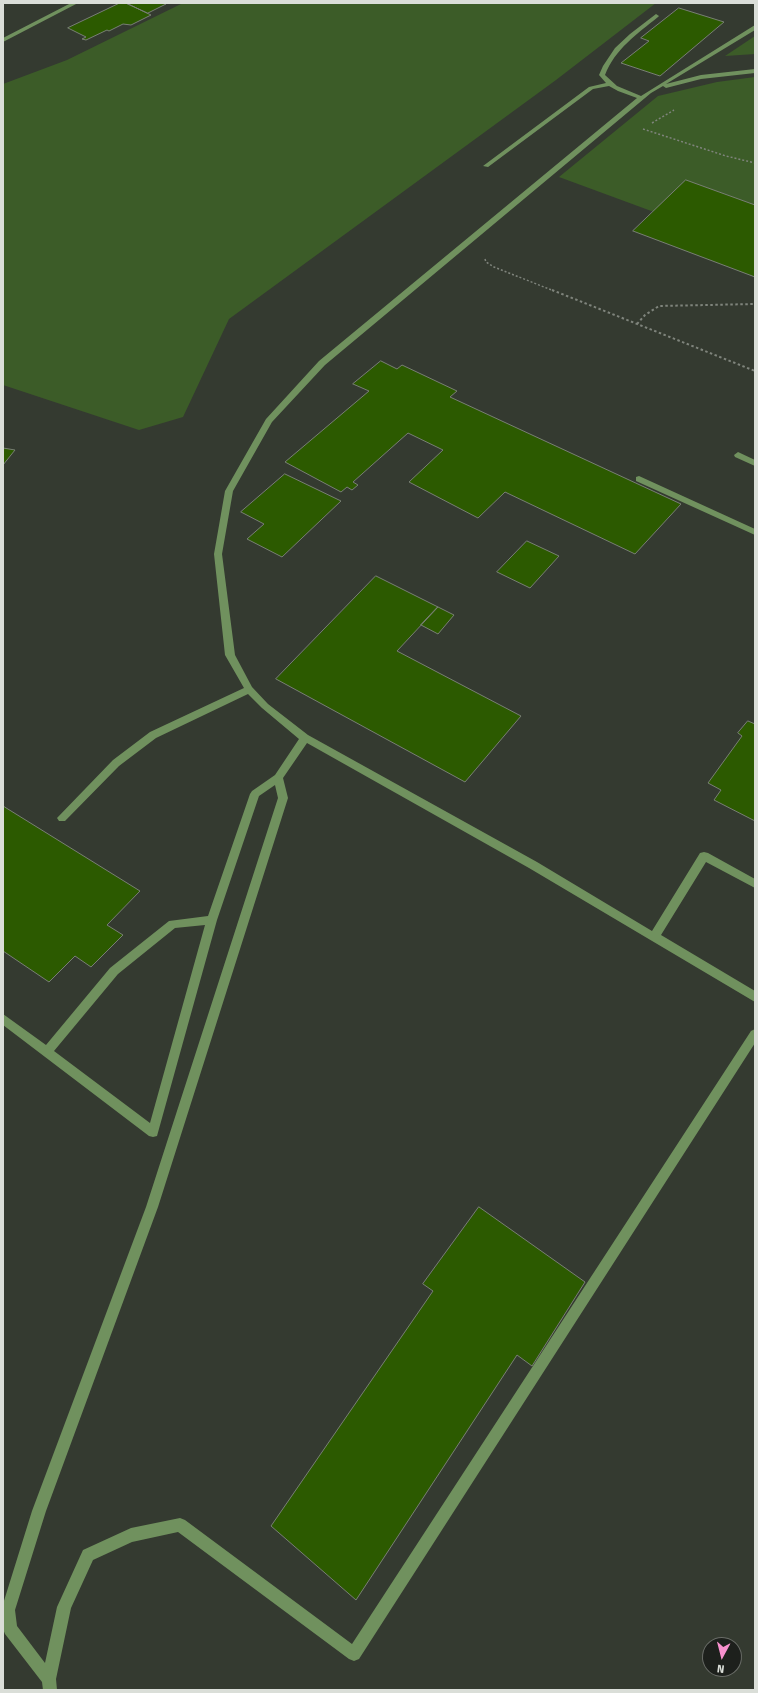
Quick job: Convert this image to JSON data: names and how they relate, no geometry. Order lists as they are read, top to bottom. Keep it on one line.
{"north":"bottom"}
